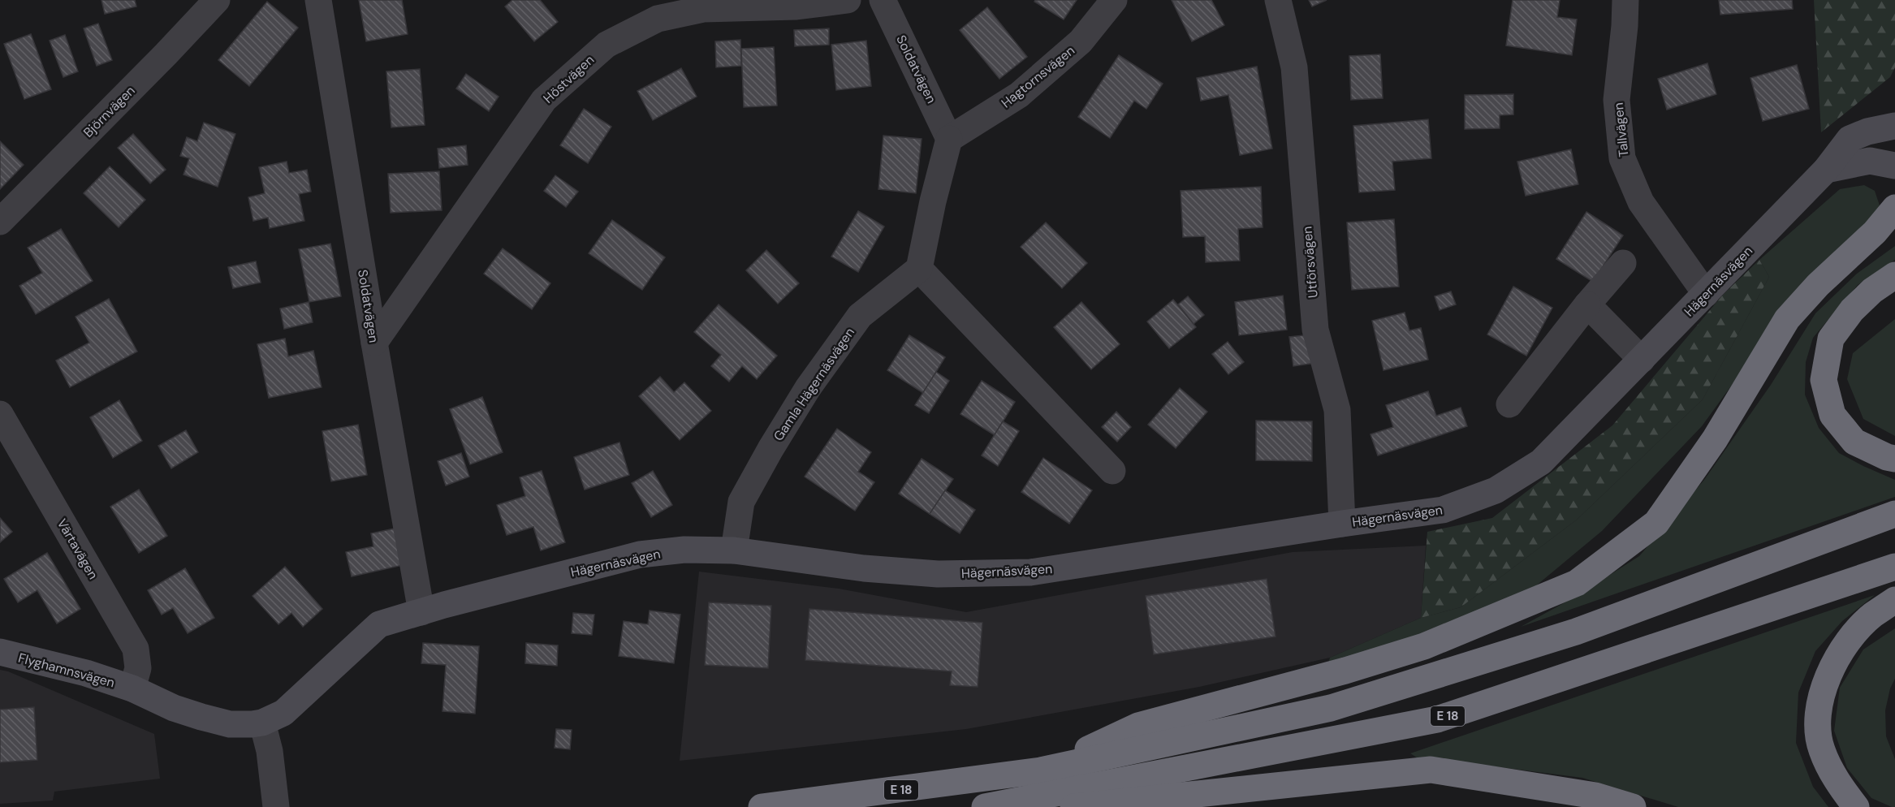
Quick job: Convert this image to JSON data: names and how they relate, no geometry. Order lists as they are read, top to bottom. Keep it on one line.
{"streets":{"highway":["E 18"],"street":["Soldatvägen","Hagtornsvägen","Höstvägen","Björnvägen","Tallvägen","Utförsvägen","Hägernäsvägen","Gamla Hägernäsvägen","Värtavägen","Flyghamnsvägen"]},"crossings":[["Soldatvägen","Hagtornsvägen"],["Soldatvägen","Höstvägen"],["Soldatvägen","Hägernäsvägen"],["Tallvägen","Hägernäsvägen"],["Utförsvägen","Hägernäsvägen"],["Hägernäsvägen","Gamla Hägernäsvägen"],["Hägernäsvägen","Värtavägen"],["Hägernäsvägen","Flyghamnsvägen"],["Värtavägen","Flyghamnsvägen"]]}
